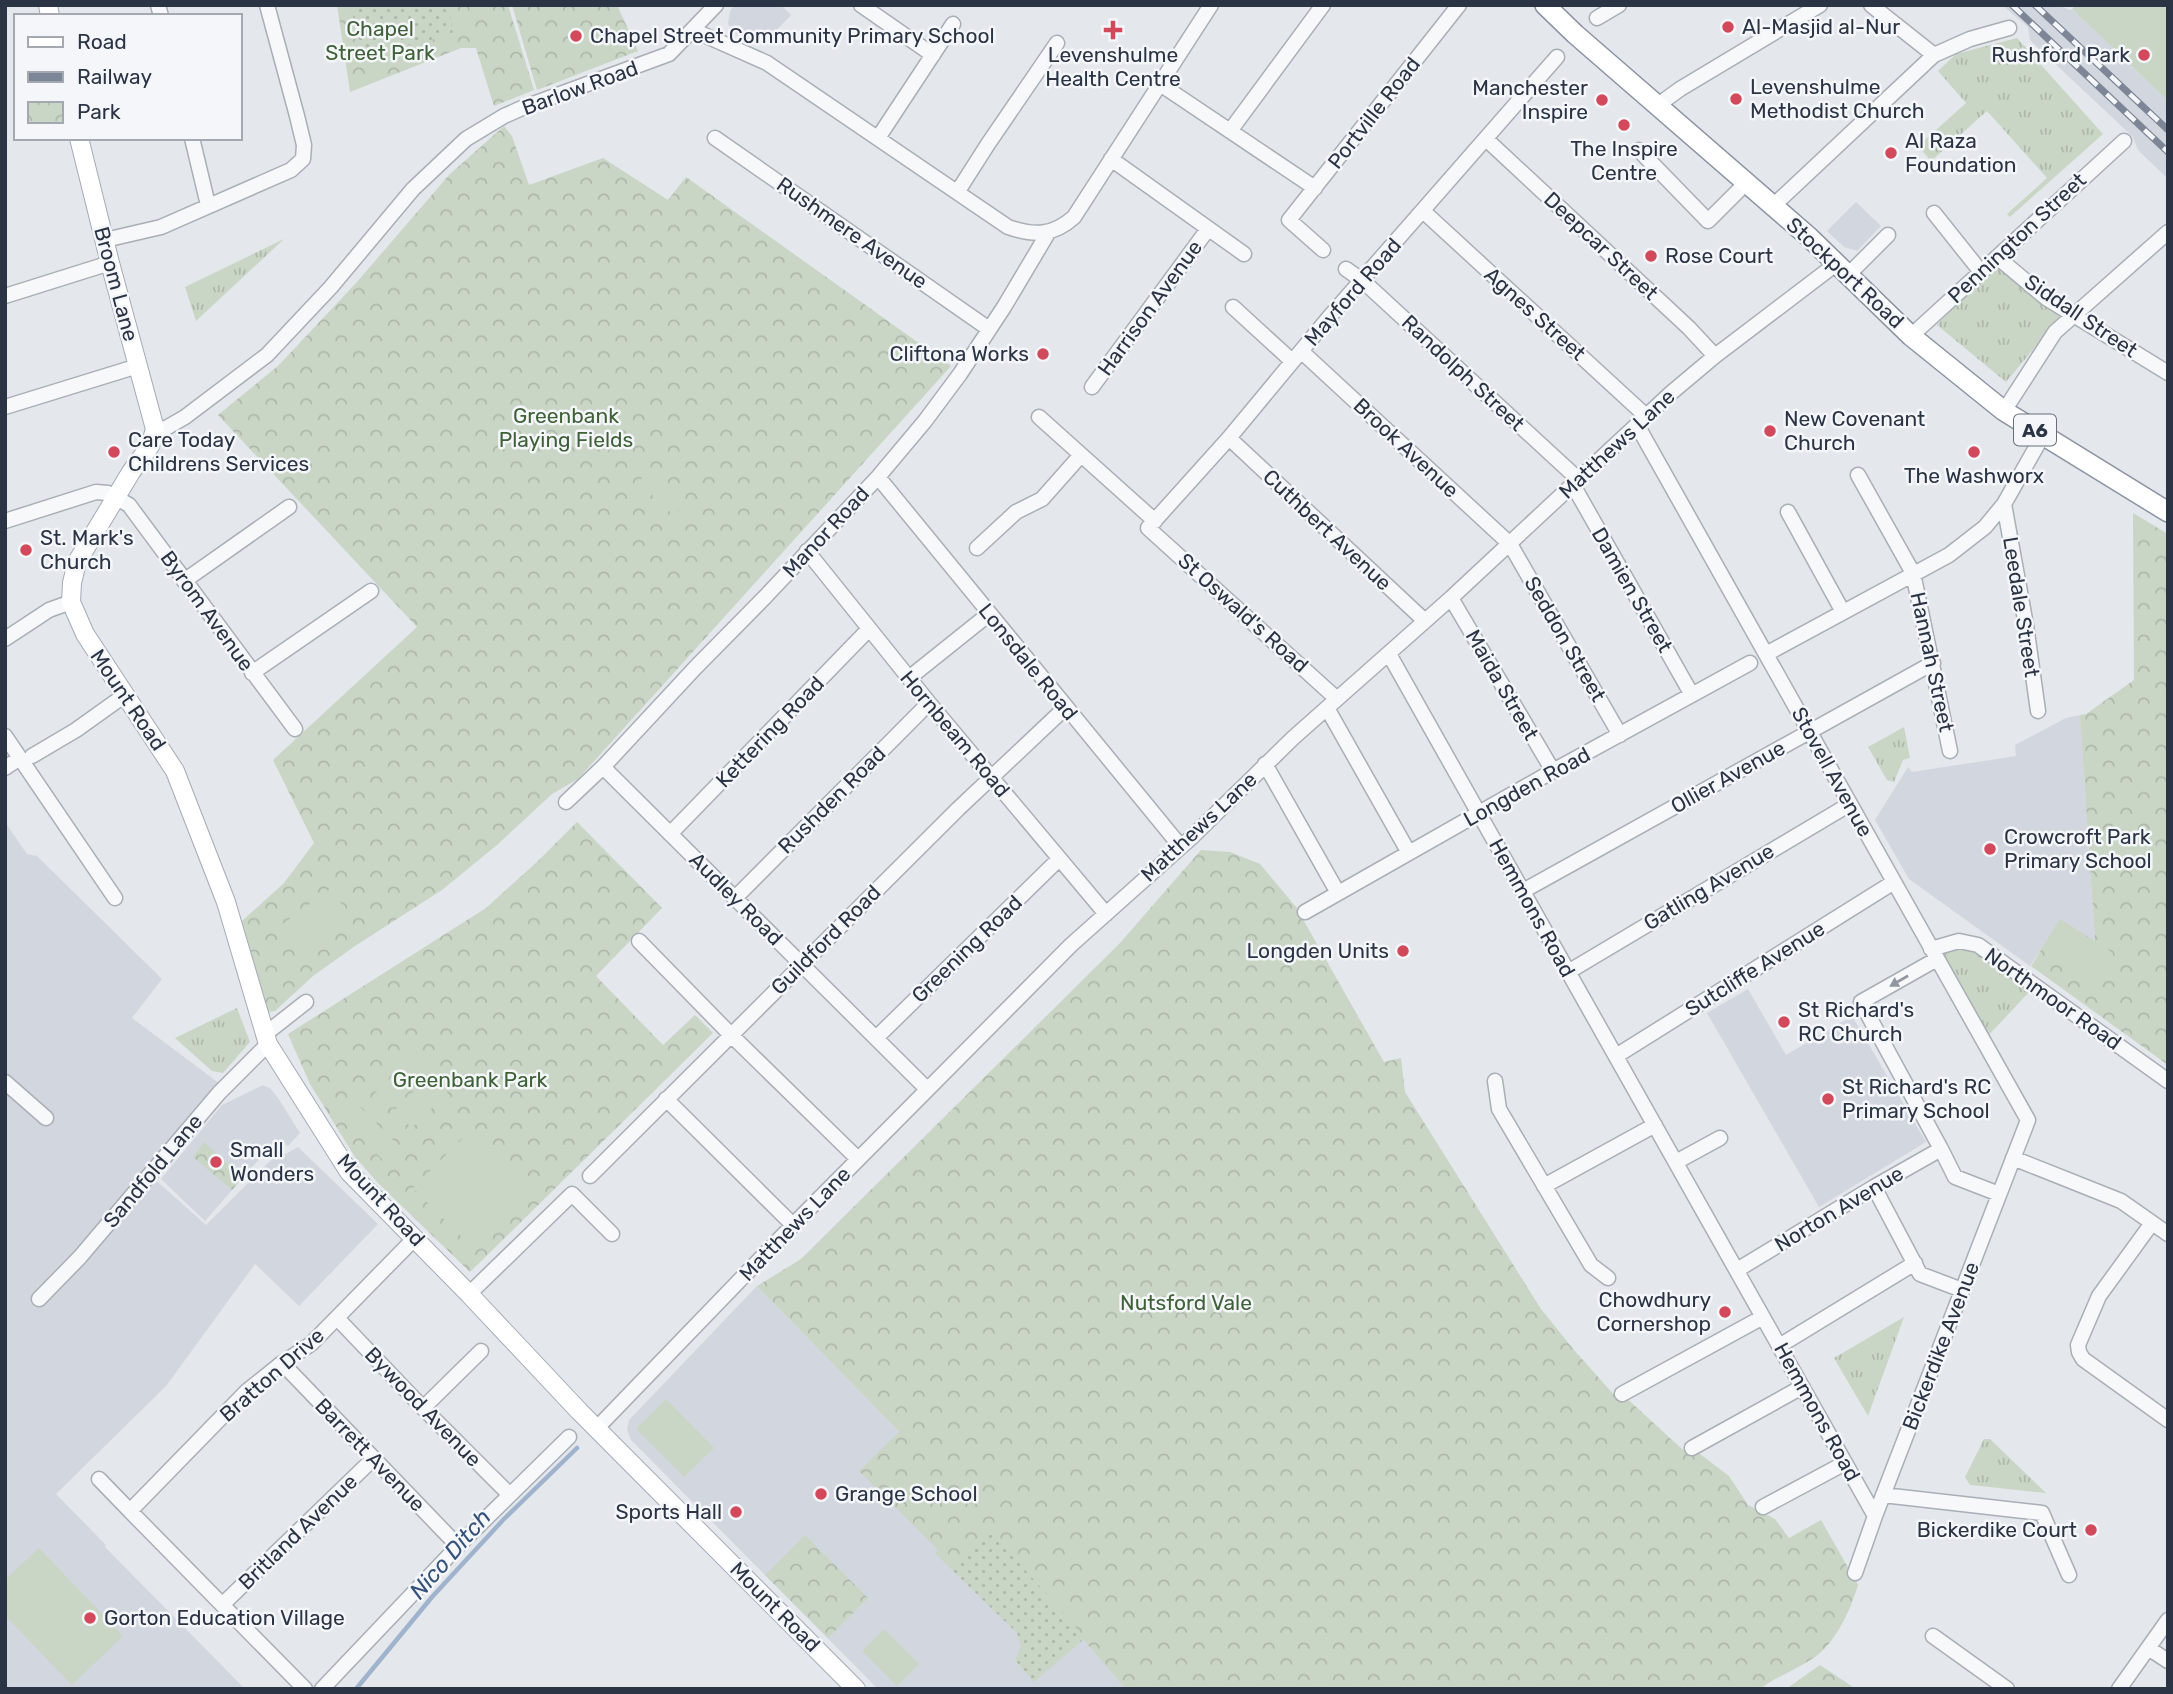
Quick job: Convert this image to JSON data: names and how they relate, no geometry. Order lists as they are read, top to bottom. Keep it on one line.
{"streets":{"highway":["Stockport Road","A6"],"main road":["Broom Lane","Mount Road"],"street":["Barlow Road","Portville Road","Rushmere Avenue","Pennington Street","Deepcar Street","Mayford Road","Harrison Avenue","Agnes Street","Siddall Street","Randolph Street","Matthews Lane","Brook Avenue","Cuthbert Avenue","Manor Road","Damien Street","Leedale Street","Byrom Avenue","St Oswald's Road","Seddon Street","Lonsdale Road","Hannah Street","Maida Street","Kettering Road","Hornbeam Road","Stovell Avenue","Ollier Avenue","Longden Road","Rushden Road","Gatling Avenue","Audley Road","Hemmons Road","Guildford Road","Greening Road","Sutcliffe Avenue","Northmoor Road","Sandfold Lane","Norton Avenue","Bickerdike Avenue","Bratton Drive","Bywood Avenue","Barrett Avenue","Britland Avenue"]},"crossings":[["Barlow Road","Broom Lane"],["Rushmere Avenue","Manor Road"],["Pennington Street","Stockport Road"],["Pennington Street","Siddall Street"],["Deepcar Street","Mayford Road"],["Deepcar Street","Matthews Lane"],["Stockport Road","Matthews Lane"],["Mayford Road","Agnes Street"],["Mayford Road","Randolph Street"],["Mayford Road","Brook Avenue"],["Mayford Road","Cuthbert Avenue"],["Mayford Road","St Oswald's Road"],["Agnes Street","Matthews Lane"],["Agnes Street","Stovell Avenue"],["Randolph Street","Matthews Lane"],["Randolph Street","Damien Street"],["Matthews Lane","Brook Avenue"],["Matthews Lane","Cuthbert Avenue"],["Matthews Lane","Damien Street"],["Matthews Lane","St Oswald's Road"],["Matthews Lane","Seddon Street"],["Matthews Lane","Lonsdale Road"],["Matthews Lane","Maida Street"],["Matthews Lane","Mount Road"],["Matthews Lane","Hornbeam Road"],["Matthews Lane","Stovell Avenue"],["Matthews Lane","Audley Road"],["Matthews Lane","Hemmons Road"],["Brook Avenue","Seddon Street"],["Manor Road","Lonsdale Road"],["Manor Road","Hornbeam Road"],["Manor Road","Audley Road"],["Damien Street","Longden Road"],["St Oswald's Road","Longden Road"],["Seddon Street","Longden Road"],["Lonsdale Road","Guildford Road"],["Hannah Street","Ollier Avenue"],["Maida Street","Longden Road"],["Mount Road","Sandfold Lane"],["Mount Road","Bratton Drive"],["Kettering Road","Hornbeam Road"],["Kettering Road","Audley Road"],["Hornbeam Road","Rushden Road"],["Hornbeam Road","Guildford Road"],["Hornbeam Road","Greening Road"],["Stovell Avenue","Ollier Avenue"],["Stovell Avenue","Gatling Avenue"],["Stovell Avenue","Sutcliffe Avenue"],["Stovell Avenue","Northmoor Road"],["Stovell Avenue","Bickerdike Avenue"],["Ollier Avenue","Hemmons Road"],["Longden Road","Hemmons Road"],["Rushden Road","Audley Road"],["Gatling Avenue","Hemmons Road"],["Audley Road","Guildford Road"],["Audley Road","Greening Road"],["Hemmons Road","Sutcliffe Avenue"],["Hemmons Road","Norton Avenue"],["Hemmons Road","Bickerdike Avenue"],["Northmoor Road","Norton Avenue"],["Bratton Drive","Bywood Avenue"],["Bratton Drive","Barrett Avenue"],["Barrett Avenue","Britland Avenue"]],"water":["Nico Ditch"],"parks":["Chapel Street Park","Greenbank Playing Fields","Greenbank Park","Nutsford Vale"],"places":{"other":["Al-Masjid al-Nur","Chapel Street Community Primary School","Rushford Park","Levenshulme Methodist Church","Manchester Inspire","The Inspire Centre","Al Raza Foundation","Rose Court","Cliftona Works","New Covenant Church","Care Today Childrens Services","The Washworx","St. Mark's Church","Crowcroft Park Primary School","Longden Units","St Richard's RC Church","St Richard's RC Primary School","Small Wonders","Chowdhury Cornershop","Grange School","Sports Hall","Bickerdike Court","Gorton Education Village"],"health":["Levenshulme Health Centre"]},"legend":["Road","Railway","Park"]}
